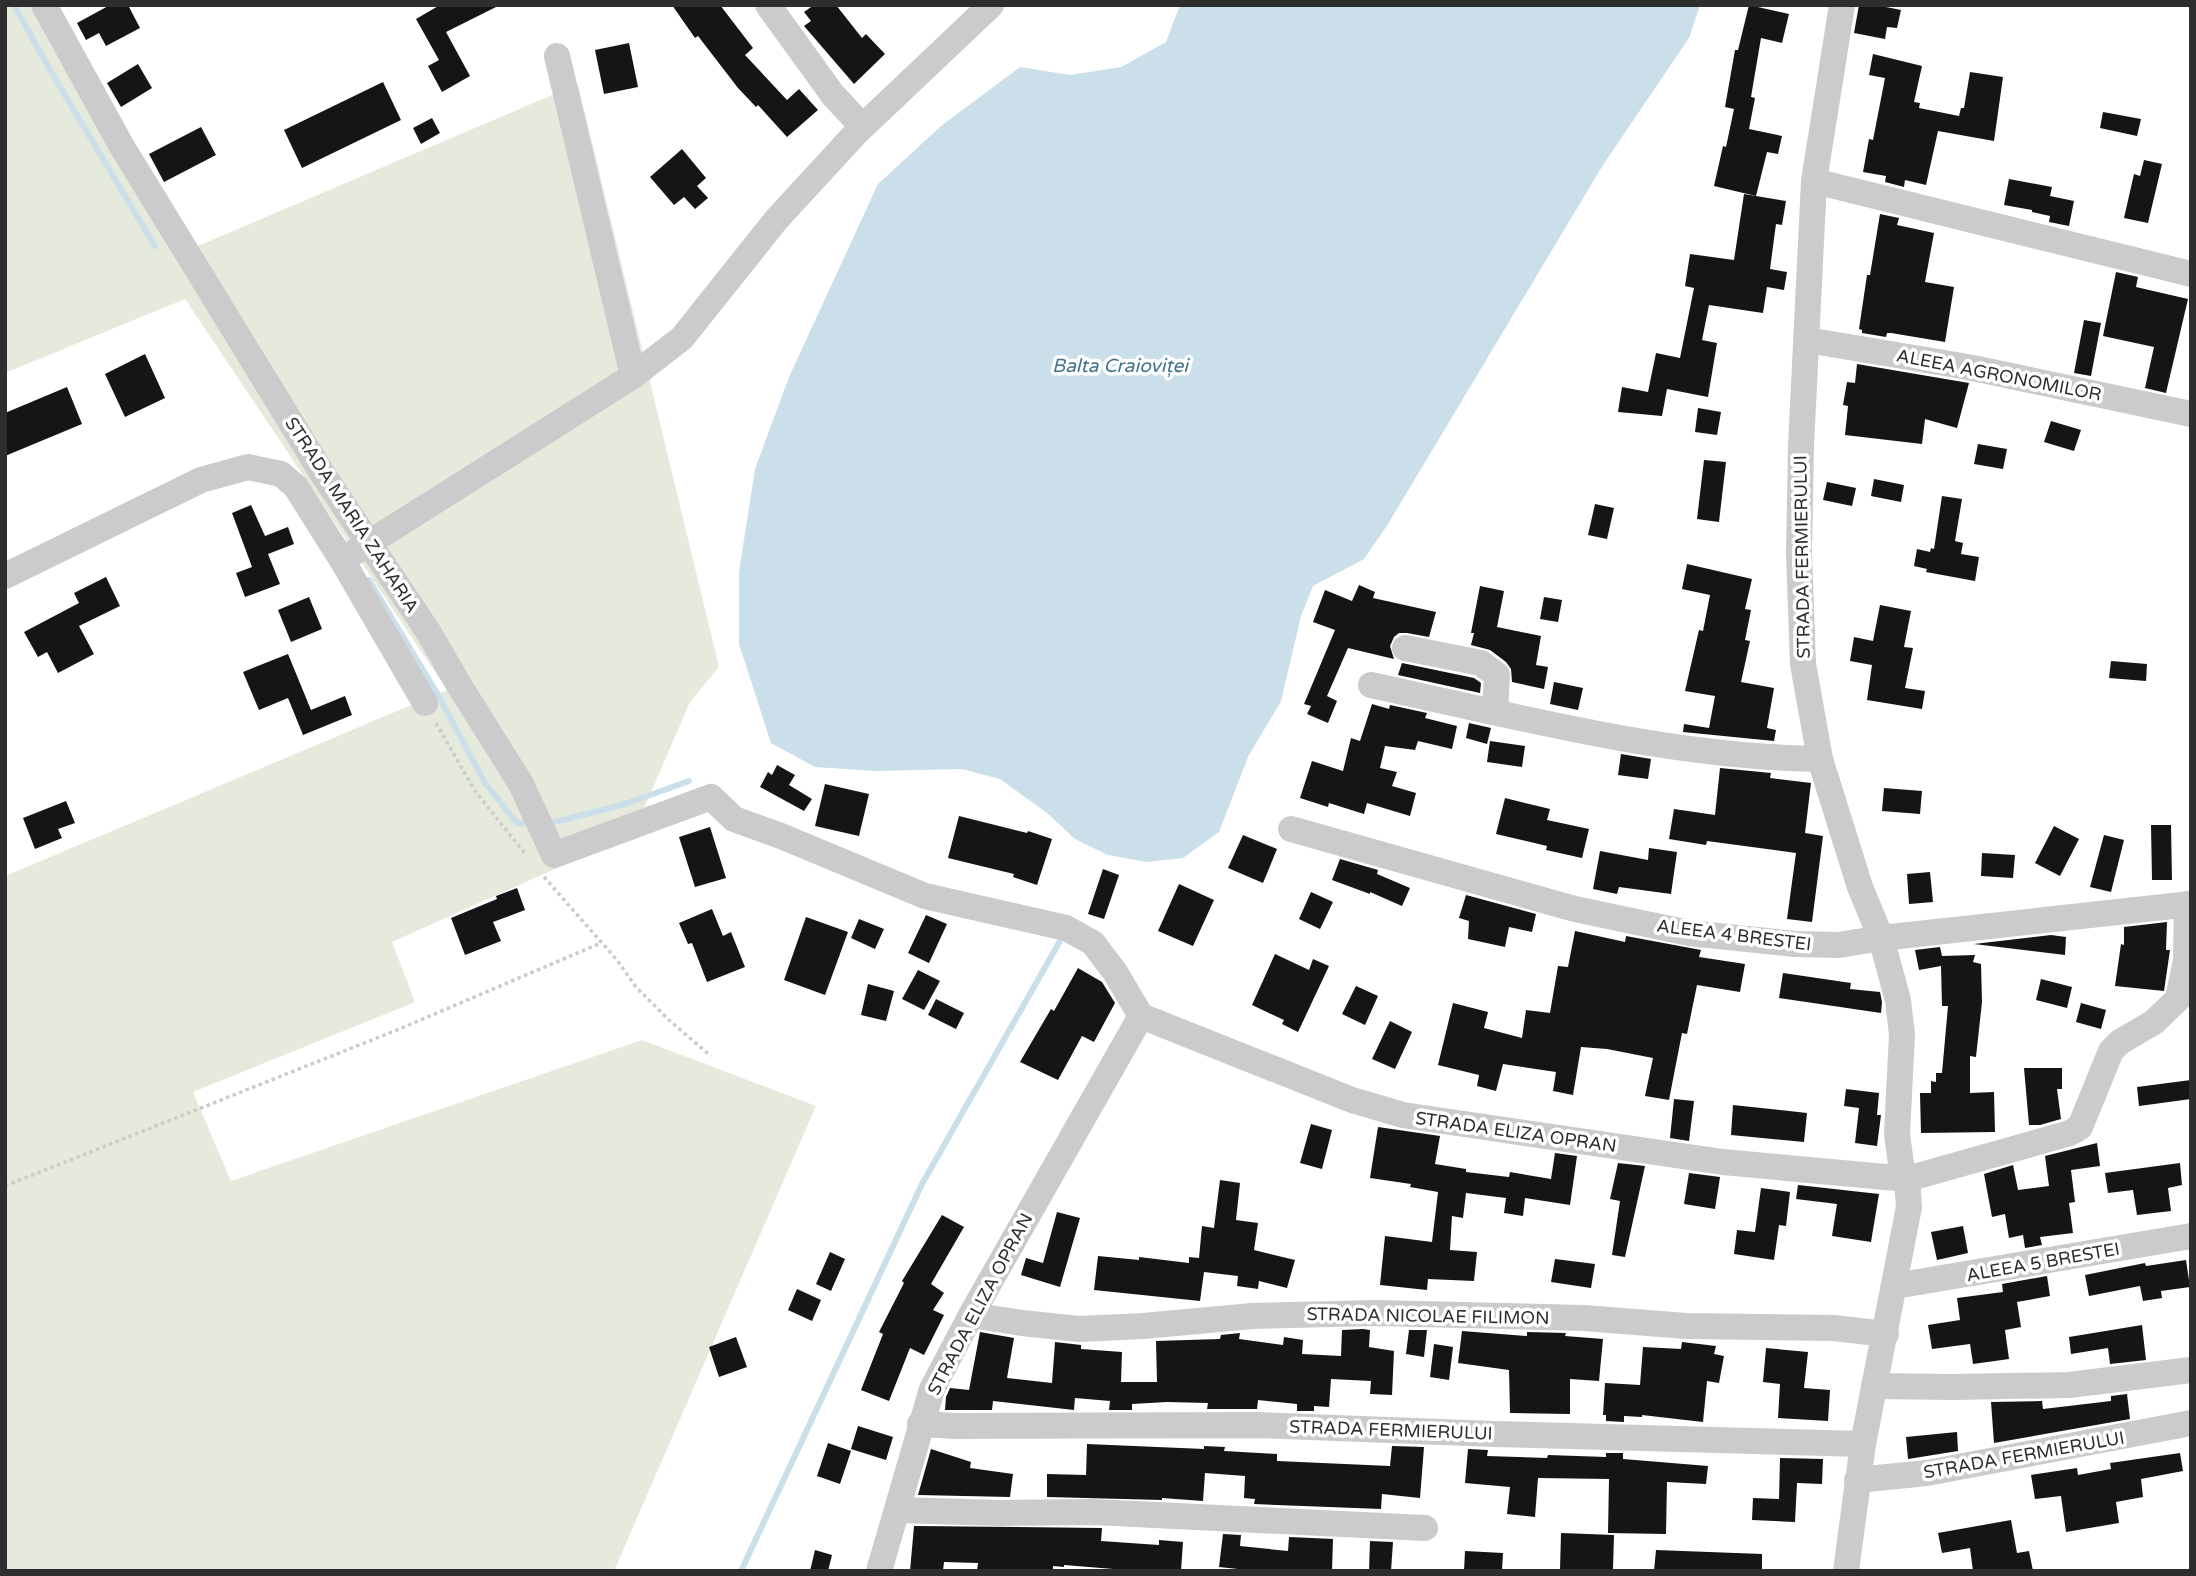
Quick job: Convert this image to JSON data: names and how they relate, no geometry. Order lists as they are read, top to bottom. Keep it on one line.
{"streets":{"street":["ALEEA AGRONOMILOR","STRADA MARIA ZAHARIA","STRADA FERMIERULUI","ALEEA 4 BRESTEI","STRADA ELIZA OPRAN","ALEEA 5 BRESTEI","STRADA NICOLAE FILIMON"]},"crossings":[["ALEEA AGRONOMILOR","STRADA FERMIERULUI"],["STRADA MARIA ZAHARIA","STRADA ELIZA OPRAN"],["STRADA FERMIERULUI","ALEEA 4 BRESTEI"],["STRADA FERMIERULUI","STRADA ELIZA OPRAN"],["STRADA FERMIERULUI","ALEEA 5 BRESTEI"],["STRADA FERMIERULUI","STRADA NICOLAE FILIMON"],["ALEEA 4 BRESTEI","STRADA ELIZA OPRAN"],["STRADA ELIZA OPRAN","STRADA NICOLAE FILIMON"]],"water":["Balta Craioviței"]}
